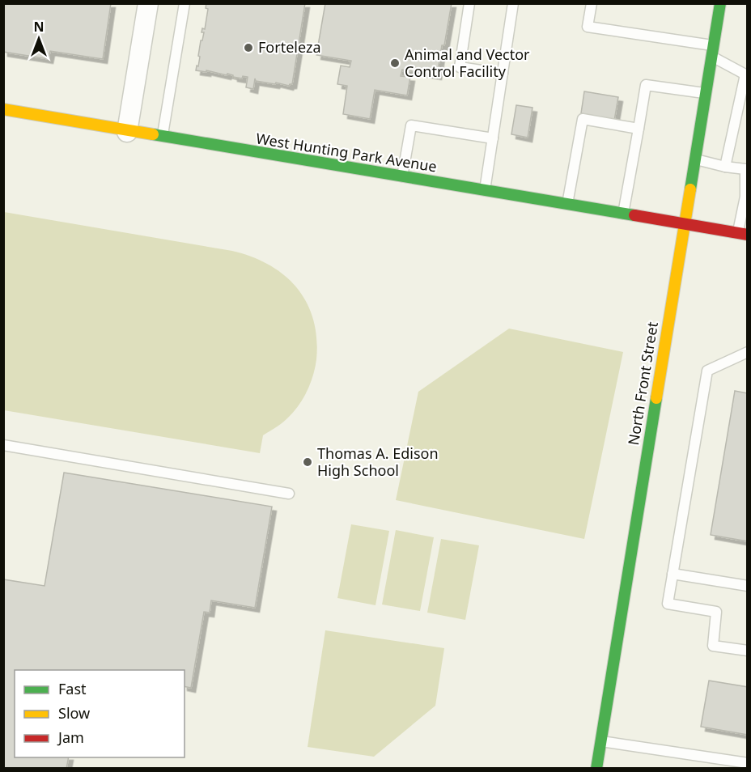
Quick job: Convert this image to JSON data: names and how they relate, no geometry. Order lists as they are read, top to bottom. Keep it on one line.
{"streets":{"street":["West Hunting Park Avenue","North Front Street"]},"crossings":[["West Hunting Park Avenue","North Front Street"]],"places":["Forteleza","Animal and Vector Control Facility","Thomas A. Edison High School"],"legend":["Fast","Slow","Jam"],"north":"top"}
